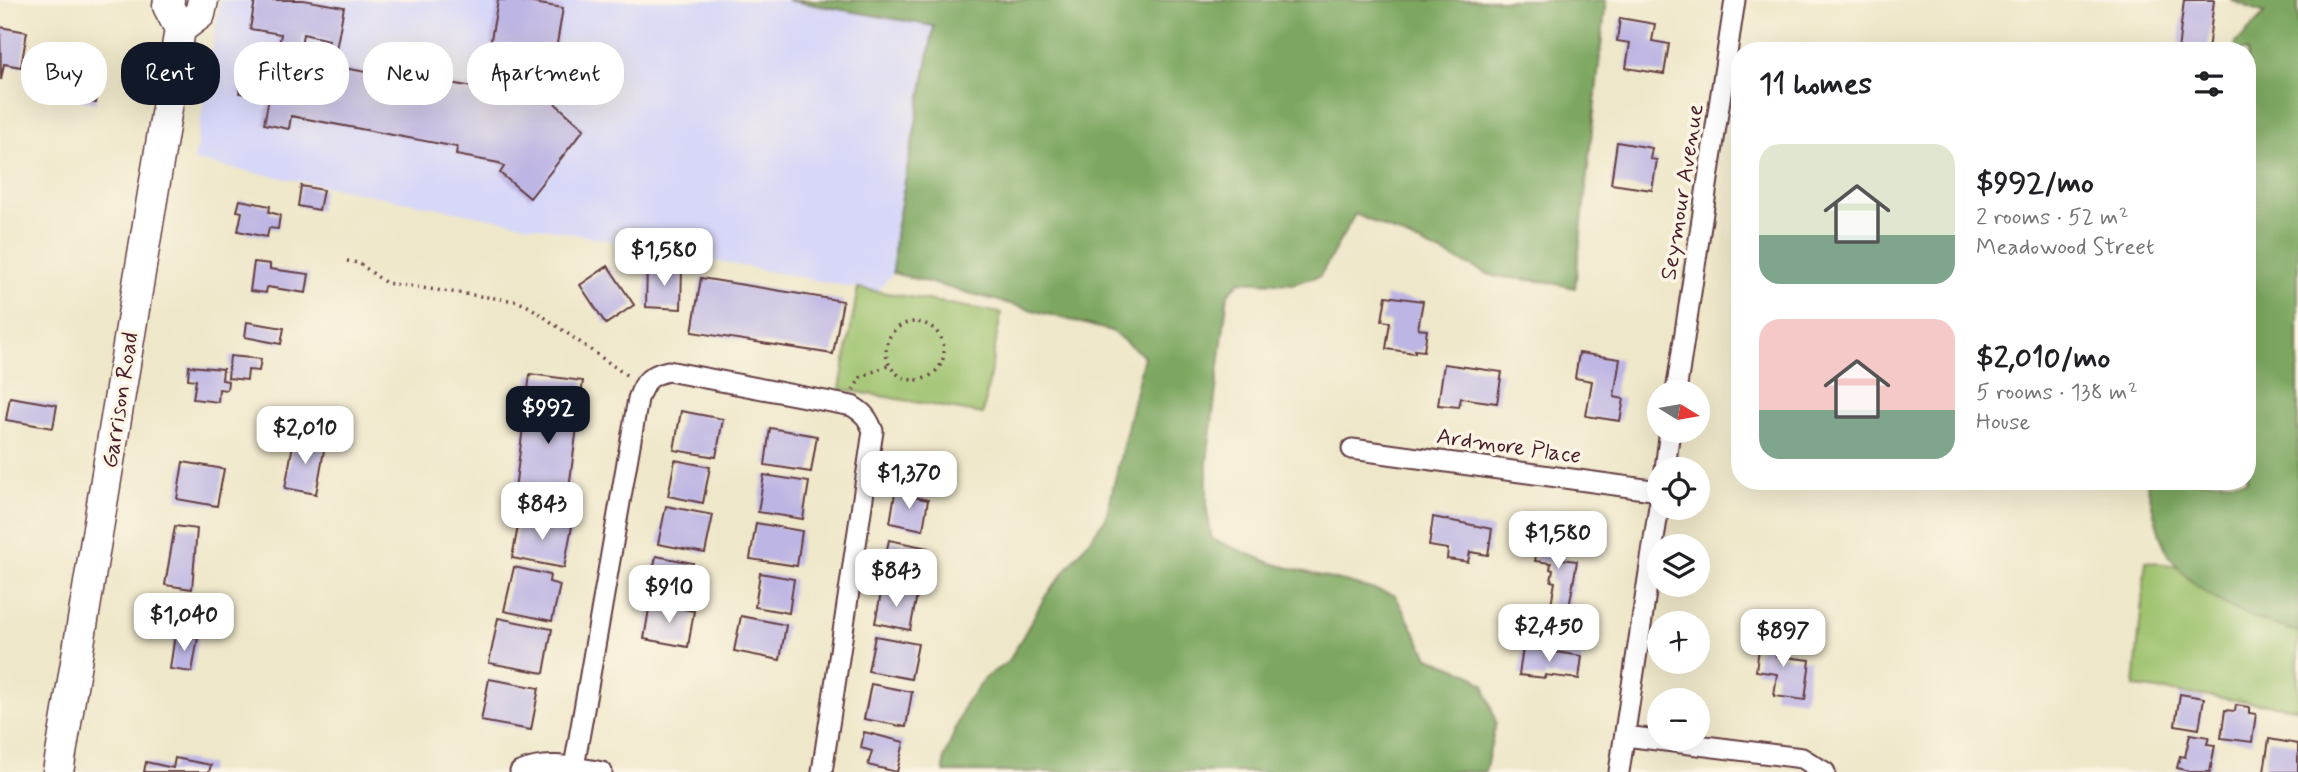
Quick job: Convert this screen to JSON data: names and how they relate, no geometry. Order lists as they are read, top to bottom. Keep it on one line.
{"streets":{"main road":["Garrison Road"],"street":["Seymour Avenue","Ardmore Place"]},"north":"right","page":{"chip":["Buy","Rent","Filters","New","Apartment"],"heading":"11 homes","list":[{"name":"$992/mo","note":"2 rooms · 52 m² · Meadowood Street"},{"name":"$2,010/mo","note":"5 rooms · 138 m² · House"}],"price":["$1,580","$992","$2,010","$1,370","$843","$1,580","$843","$910","$1,040","$2,450","$897"],"map_buttons":["+","−"]}}
